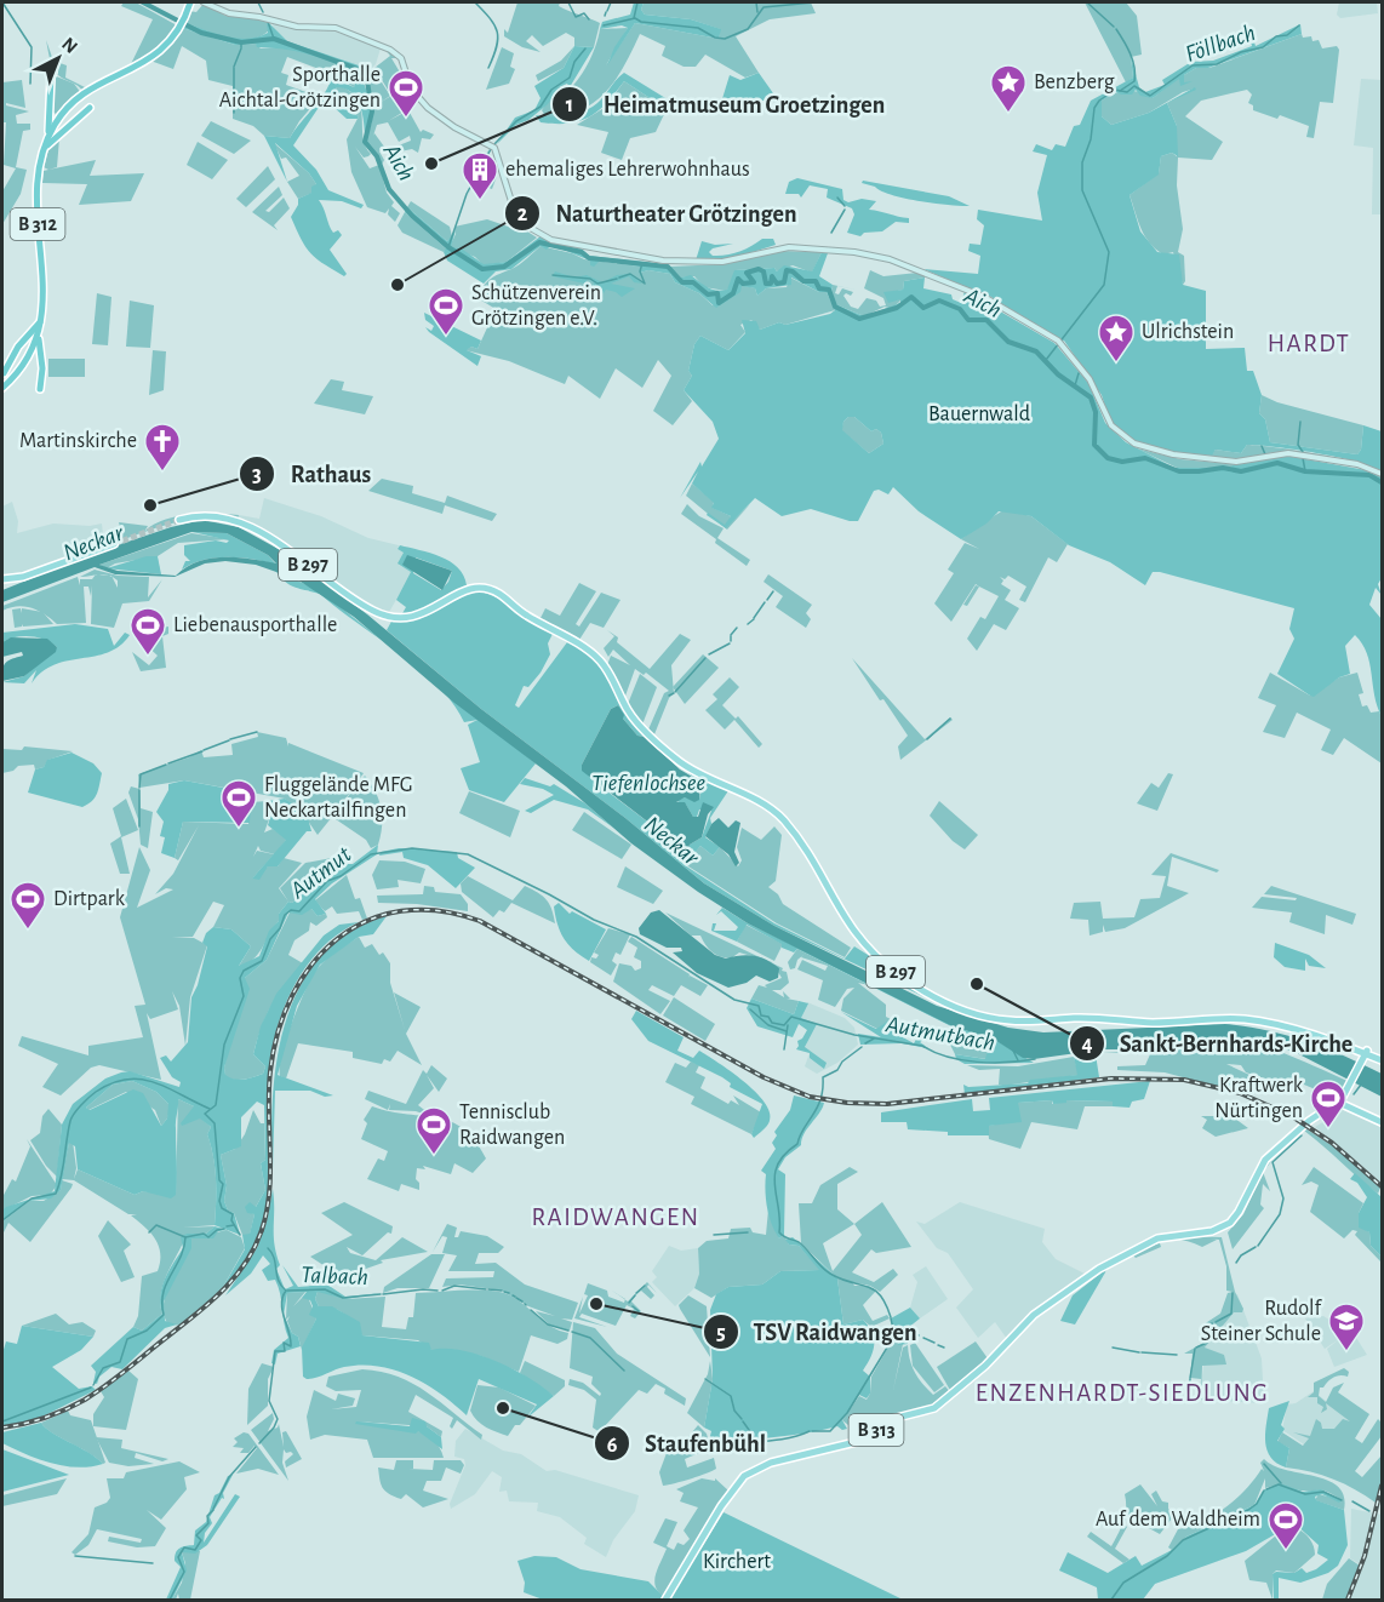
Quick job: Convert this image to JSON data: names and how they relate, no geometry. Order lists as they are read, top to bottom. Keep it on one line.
{"streets":{"highway":["B 312"],"main road":["B 297","B 313"]},"districts":["HARDT","RAIDWANGEN","ENZENHARDT-SIEDLUNG"],"water":["Föllbach","Aich","Neckar","Tiefenlochsee","Autmut","Autmutbach","Talbach"],"parks":["Bauernwald","Kirchert"],"places":{"place":["Benzberg","Ulrichstein"],"sports":["Sporthalle Aichtal-Grötzingen","Schützenverein Grötzingen e.V.","Liebenausporthalle","Fluggelände MFG Neckartailfingen","Dirtpark","Kraftwerk Nürtingen","Tennisclub Raidwangen","Auf dem Waldheim"],"other":["Heimatmuseum Groetzingen","Naturtheater Grötzingen","Rathaus","Sankt-Bernhards-Kirche","TSV Raidwangen","Staufenbühl"],"building":["ehemaliges Lehrerwohnhaus"],"church":["Martinskirche"],"school or university":["Rudolf Steiner Schule"]},"north":"top right"}
